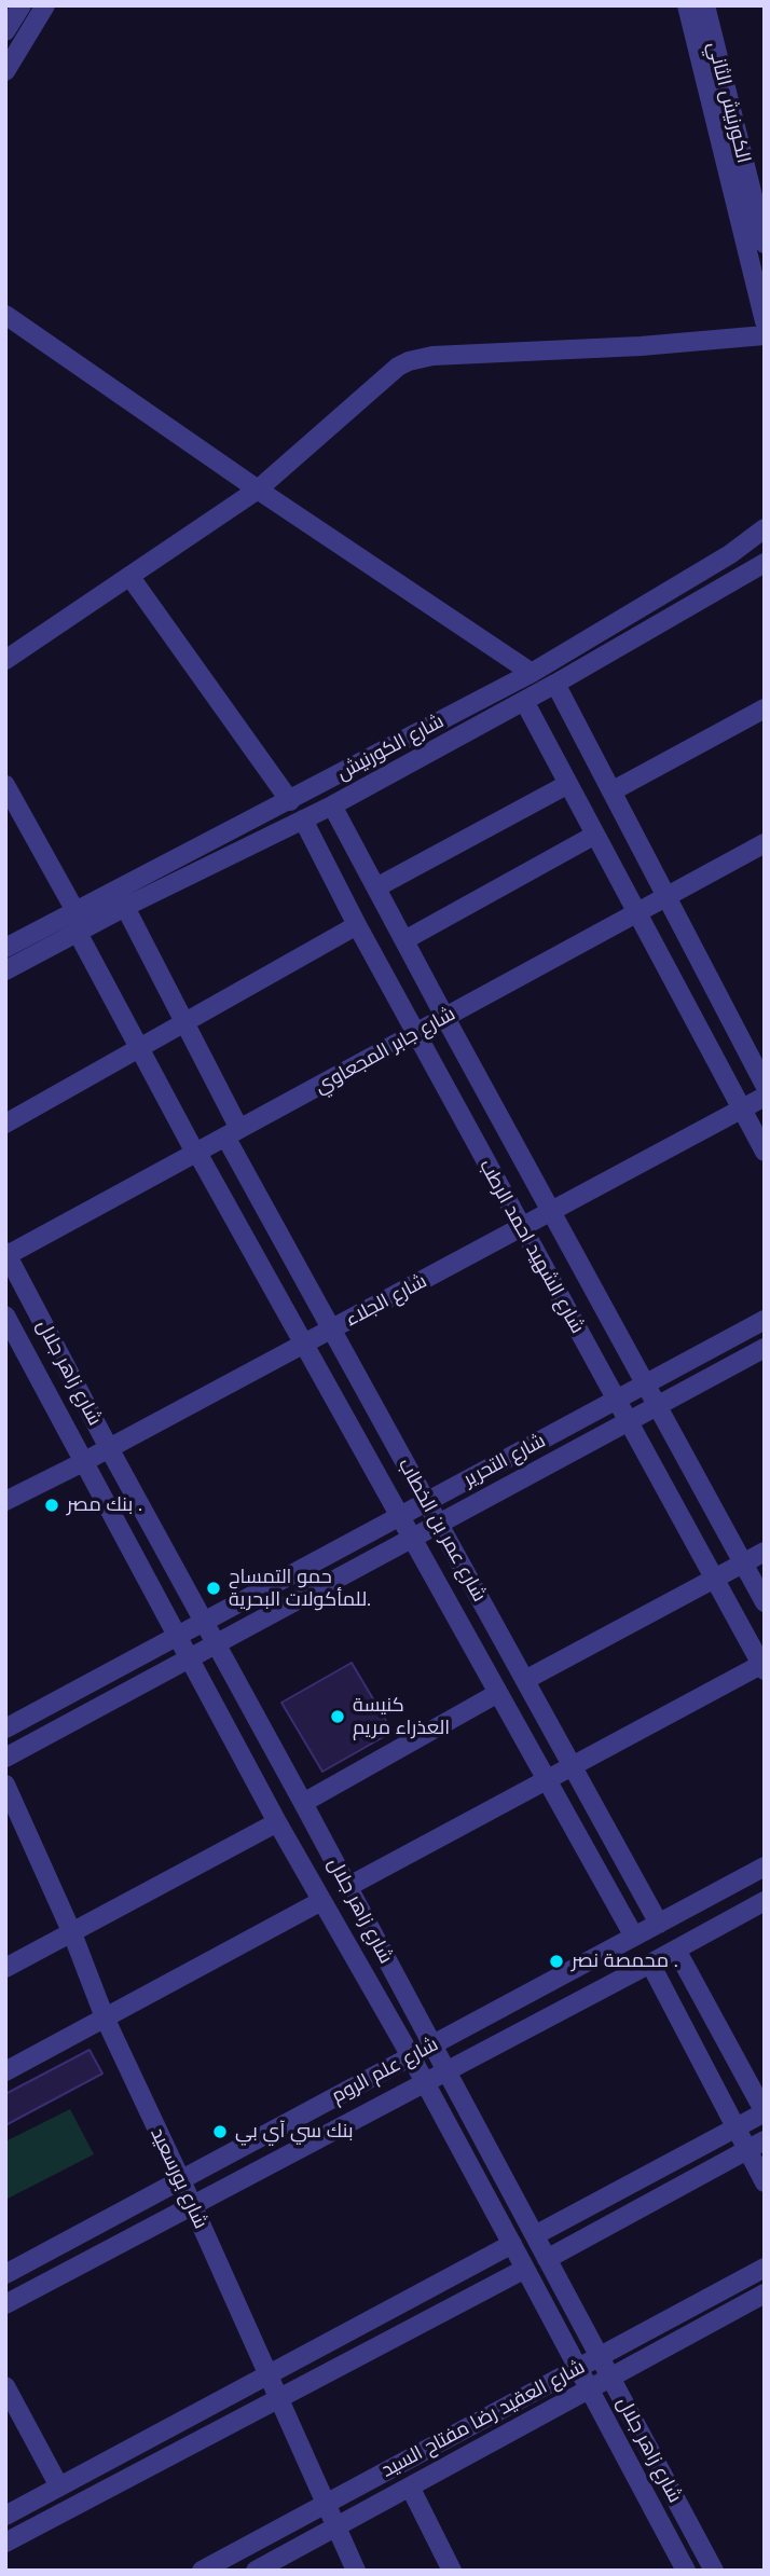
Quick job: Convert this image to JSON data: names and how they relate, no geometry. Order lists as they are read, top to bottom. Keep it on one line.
{"streets":{"street":["الكورنيش الثاني","شارع الكورنيش","شارع جابر المجعاوي","شارع الشهيد احمد الرطب","شارع الجلاء","شارع زاهر جلال","شارع التحرير","شارع عمر بن الخطاب","شارع علم الروم","شارع بورسعيد","شارع العقيد رضا مفتاح السيد"]},"crossings":[["شارع الكورنيش","شارع الشهيد احمد الرطب"],["شارع الكورنيش","شارع عمر بن الخطاب"],["شارع جابر المجعاوي","شارع الشهيد احمد الرطب"],["شارع جابر المجعاوي","شارع زاهر جلال"],["شارع جابر المجعاوي","شارع عمر بن الخطاب"],["شارع الشهيد احمد الرطب","شارع الجلاء"],["شارع الشهيد احمد الرطب","شارع التحرير"],["شارع الجلاء","شارع زاهر جلال"],["شارع الجلاء","شارع عمر بن الخطاب"],["شارع زاهر جلال","شارع التحرير"],["شارع زاهر جلال","شارع علم الروم"],["شارع زاهر جلال","شارع العقيد رضا مفتاح السيد"],["شارع التحرير","شارع عمر بن الخطاب"],["شارع عمر بن الخطاب","شارع علم الروم"],["شارع علم الروم","شارع بورسعيد"],["شارع بورسعيد","شارع العقيد رضا مفتاح السيد"]],"places":["بنك مصر .","حمو التمساح للمأكولات البحرية.","كنيسة العذراء مريم","محمصة نصر .","بنك سي آي بي"]}
